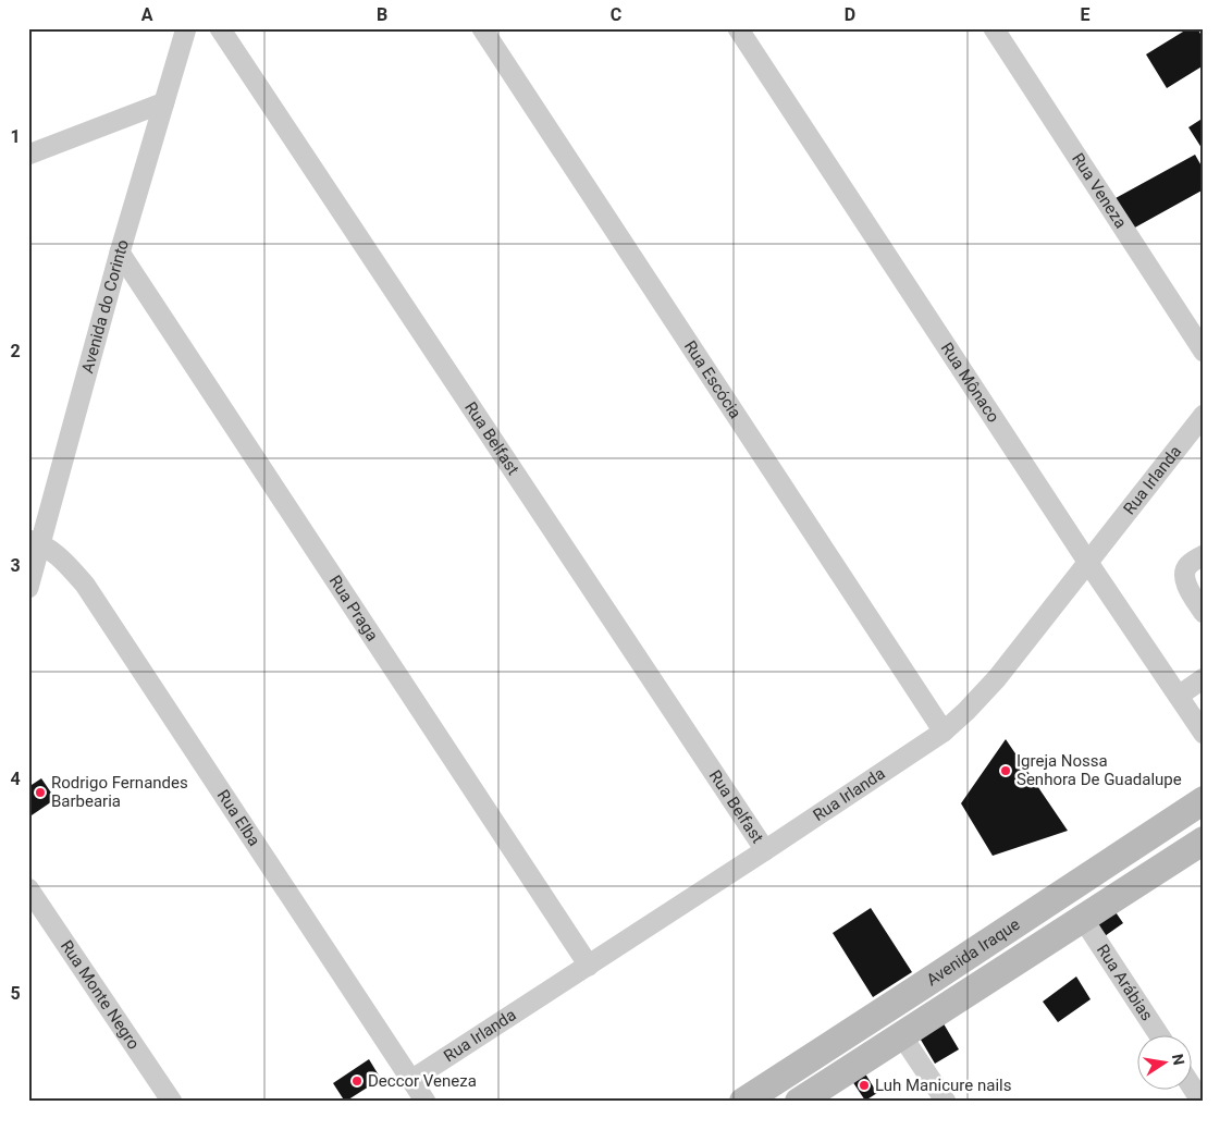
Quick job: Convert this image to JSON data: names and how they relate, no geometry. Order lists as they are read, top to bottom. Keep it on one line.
{"streets":{"street":["Rua Veneza","Avenida do Corinto","Rua Escócia","Rua Mônaco","Rua Belfast","Rua Irlanda","Rua Praga","Rua Elba","Avenida Iraque","Rua Arábias","Rua Monte Negro"]},"crossings":[["Avenida do Corinto","Rua Praga"],["Avenida do Corinto","Rua Elba"],["Rua Escócia","Rua Irlanda"],["Rua Mônaco","Rua Irlanda"],["Rua Belfast","Rua Irlanda"],["Rua Irlanda","Rua Praga"],["Rua Irlanda","Rua Elba"],["Avenida Iraque","Rua Arábias"]],"places":["Igreja Nossa Senhora De Guadalupe","Rodrigo Fernandes Barbearia","Deccor Veneza","Luh Manicure nails"],"north":"right","grid":{"columns":["A","B","C","D","E"],"rows":["1","2","3","4","5"]}}
